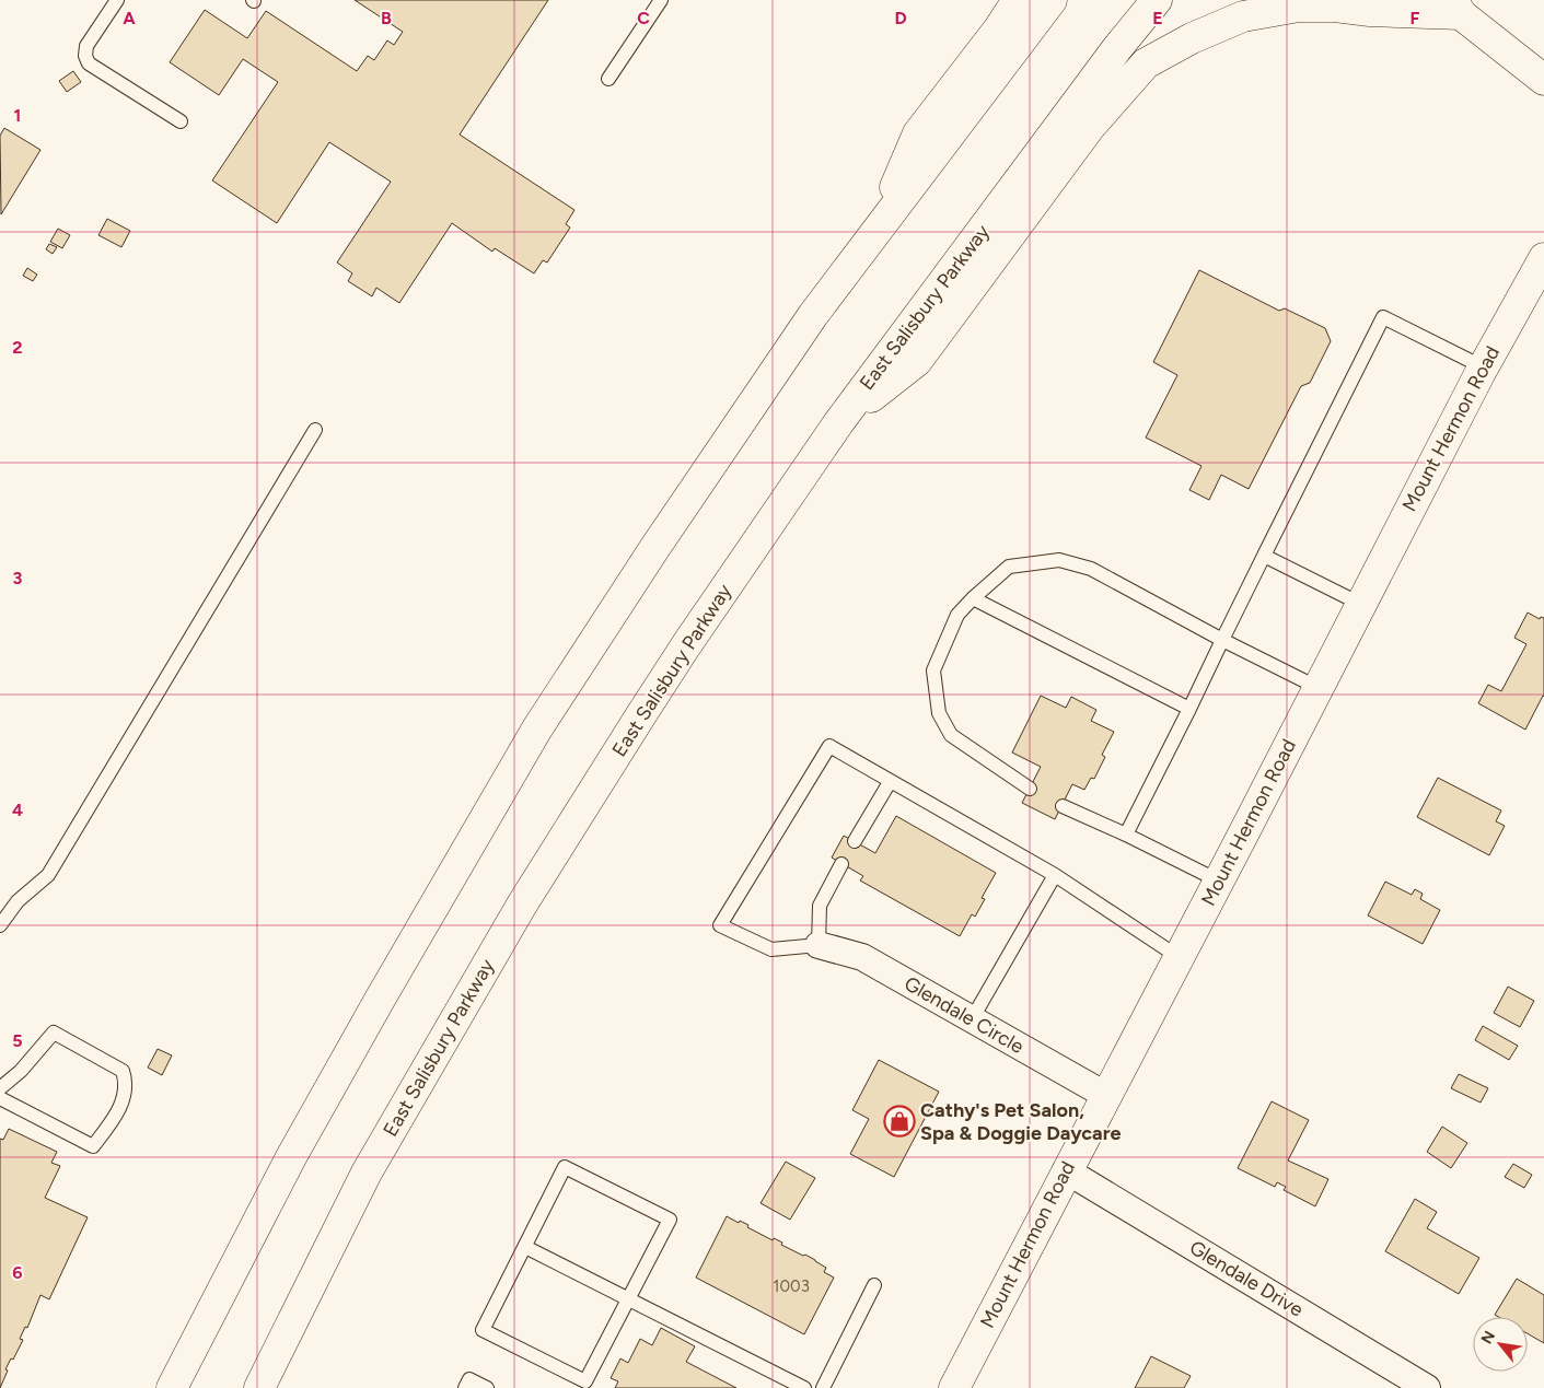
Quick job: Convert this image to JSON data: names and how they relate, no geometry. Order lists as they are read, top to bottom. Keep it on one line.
{"streets":{"main road":["East Salisbury Parkway","Mount Hermon Road"],"street":["Glendale Circle","Glendale Drive"]},"crossings":[["Mount Hermon Road","Glendale Circle"],["Mount Hermon Road","Glendale Drive"]],"places":{"shop":["Cathy's Pet Salon, Spa & Doggie Daycare"]},"house_numbers":["1003"],"north":"top left","grid":{"columns":["A","B","C","D","E","F"],"rows":["1","2","3","4","5","6"]}}
